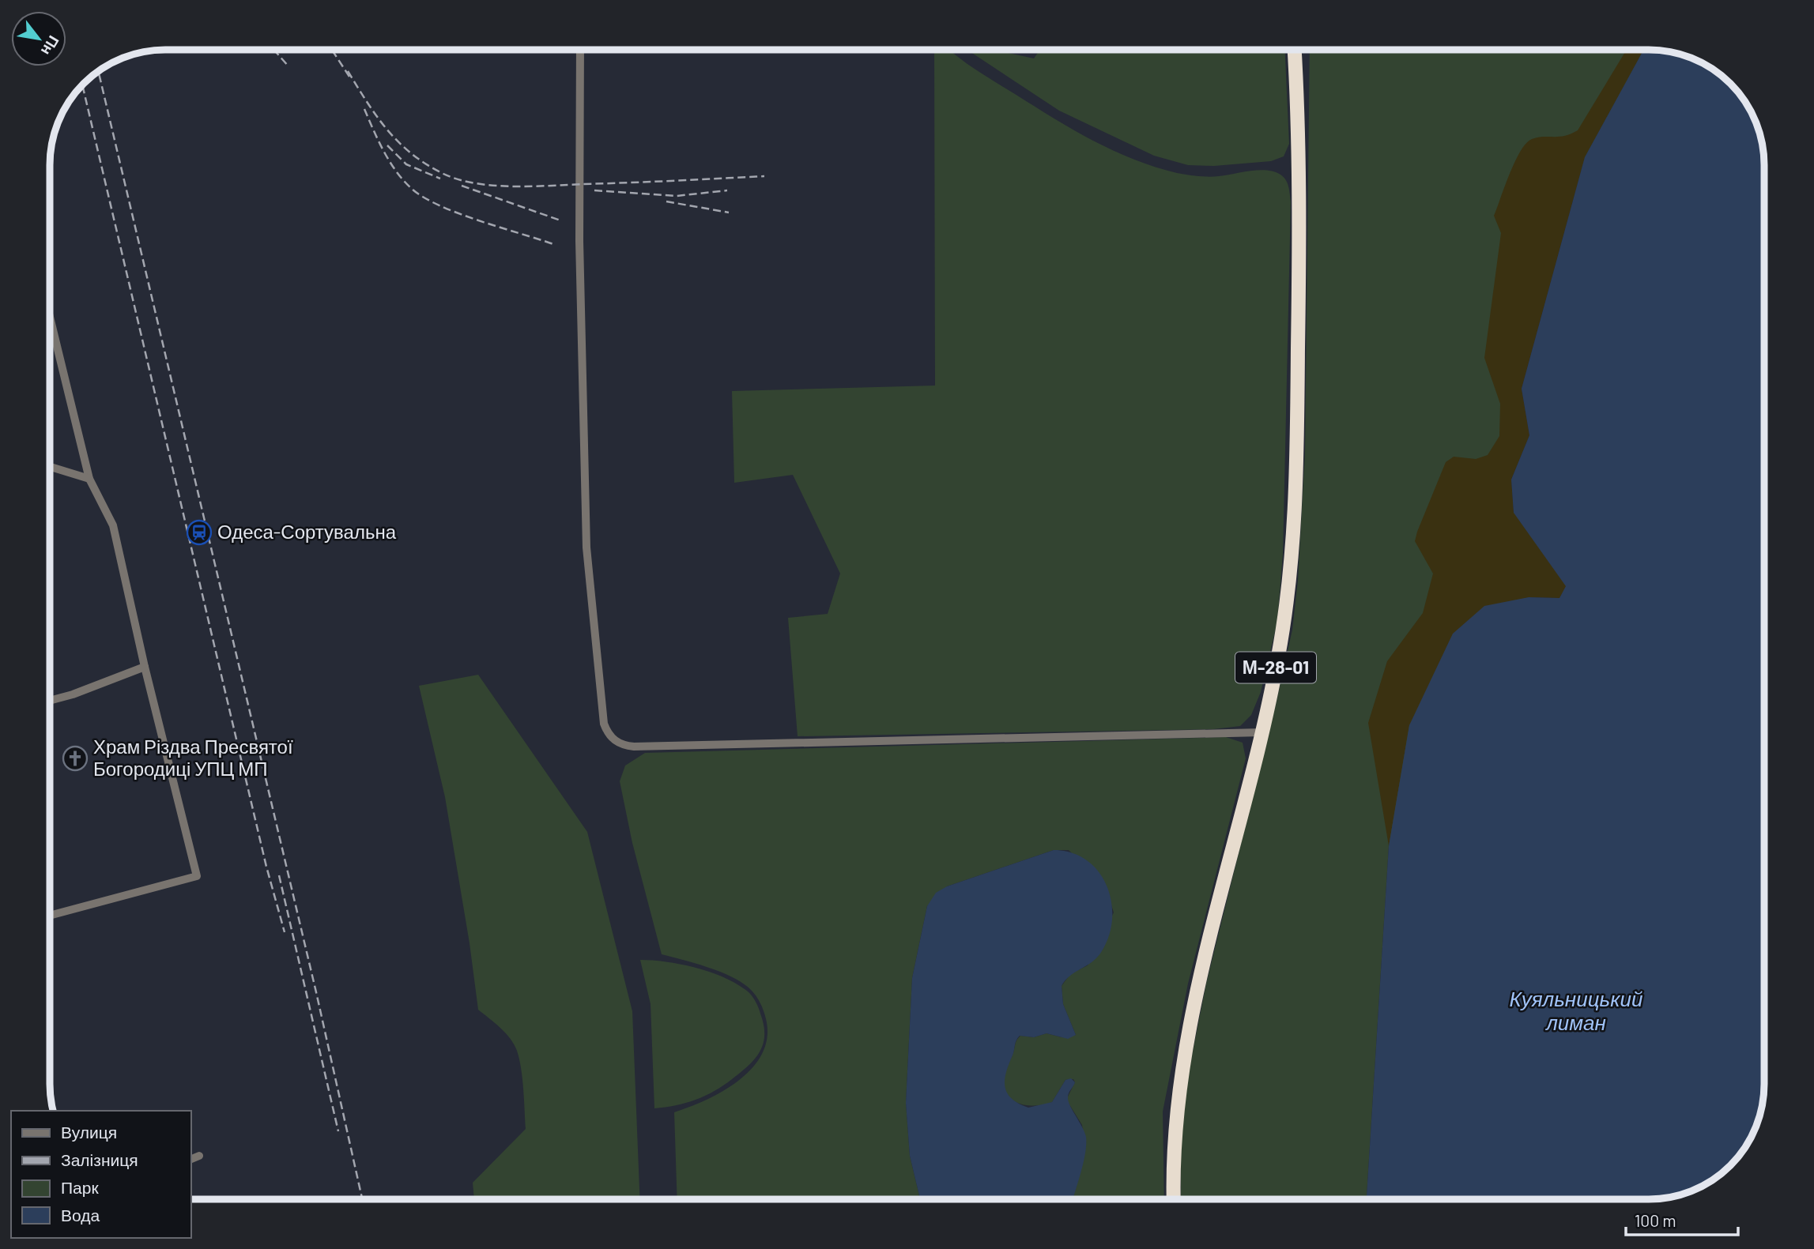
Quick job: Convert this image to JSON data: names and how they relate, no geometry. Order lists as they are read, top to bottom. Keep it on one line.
{"streets":{"highway":["М-28-01"]},"water":["Куяльницький лиман"],"places":{"station":["Одеса-Сортувальна"],"church":["Храм Різдва Пресвятої Богородиці УПЦ МП"]},"legend":["Вулиця","Залізниця","Парк","Вода"],"scale_bar":"100 m","north":"bottom right"}
